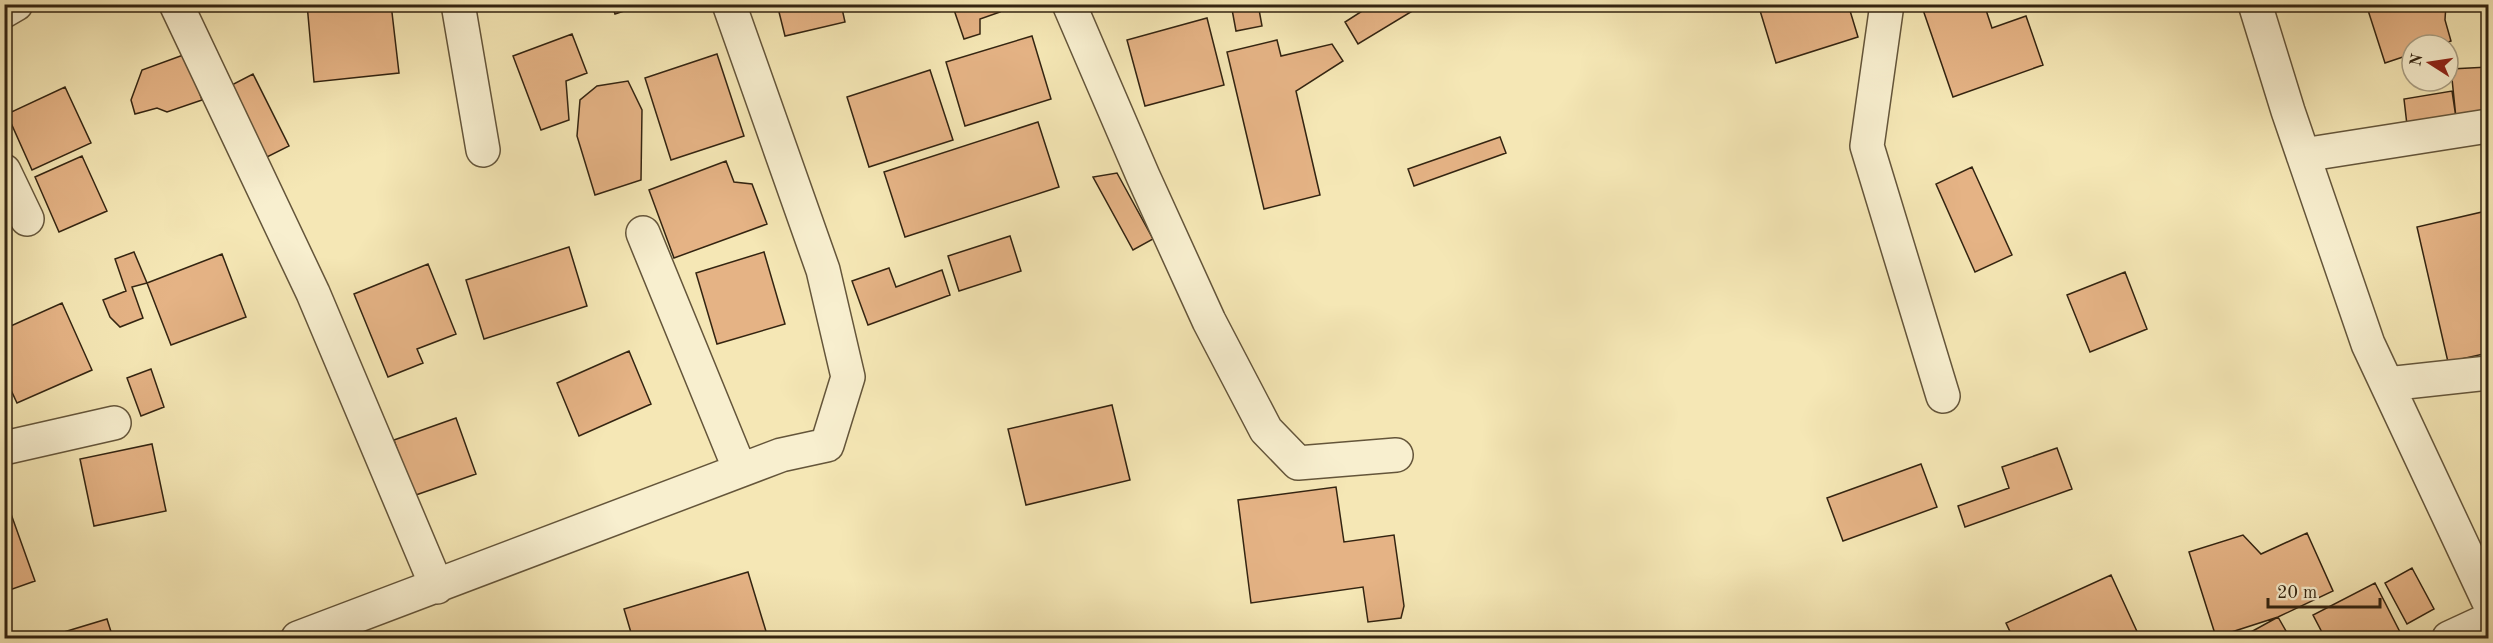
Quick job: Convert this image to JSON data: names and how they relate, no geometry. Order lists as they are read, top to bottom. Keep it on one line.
{"scale_bar":"20 m","north":"left"}
